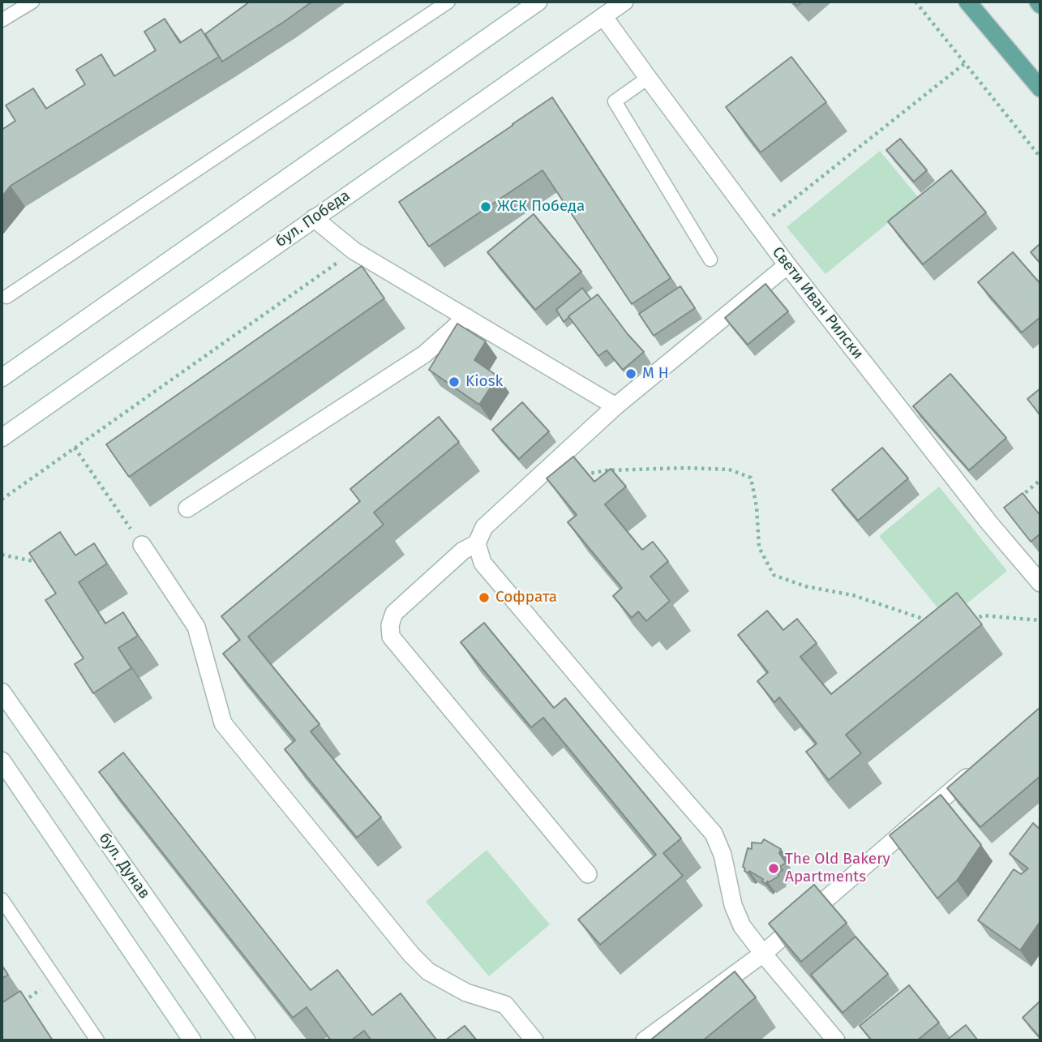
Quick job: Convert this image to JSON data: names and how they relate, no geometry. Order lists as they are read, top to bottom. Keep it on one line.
{"streets":{"street":["бул. Победа","Свети Иван Рилски","бул. Дунав"]},"crossings":[["бул. Победа","Свети Иван Рилски"]],"places":["ЖСК Победа","М Н","Kiosk","Софрата","The Old Bakery Apartments"]}
